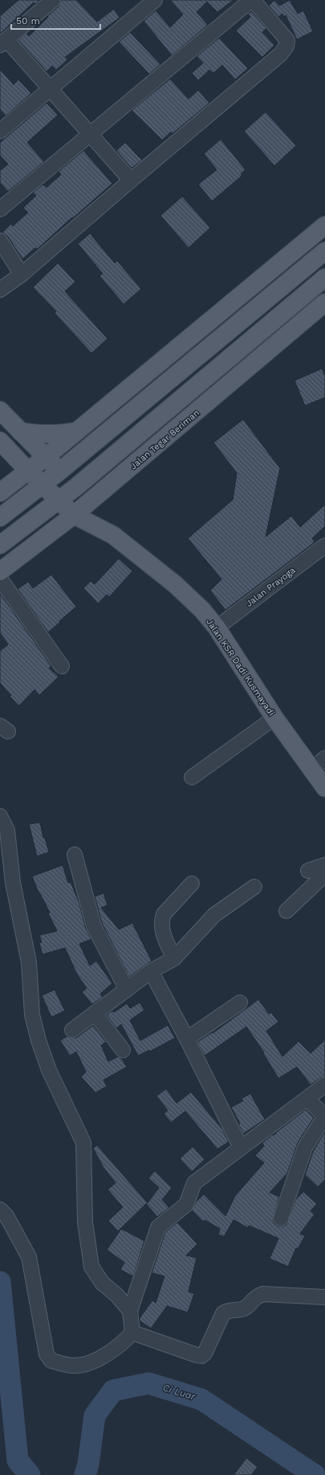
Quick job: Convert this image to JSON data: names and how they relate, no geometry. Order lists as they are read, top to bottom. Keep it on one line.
{"streets":{"main road":["Jalan Tegar Beriman","Jalan KSR Dadi Kusmayadi"],"street":["Jalan Prayoga"]},"crossings":[["Jalan Tegar Beriman","Jalan KSR Dadi Kusmayadi"],["Jalan Prayoga","Jalan KSR Dadi Kusmayadi"]],"water":["Ci Luar"],"scale_bar":"50 m"}
